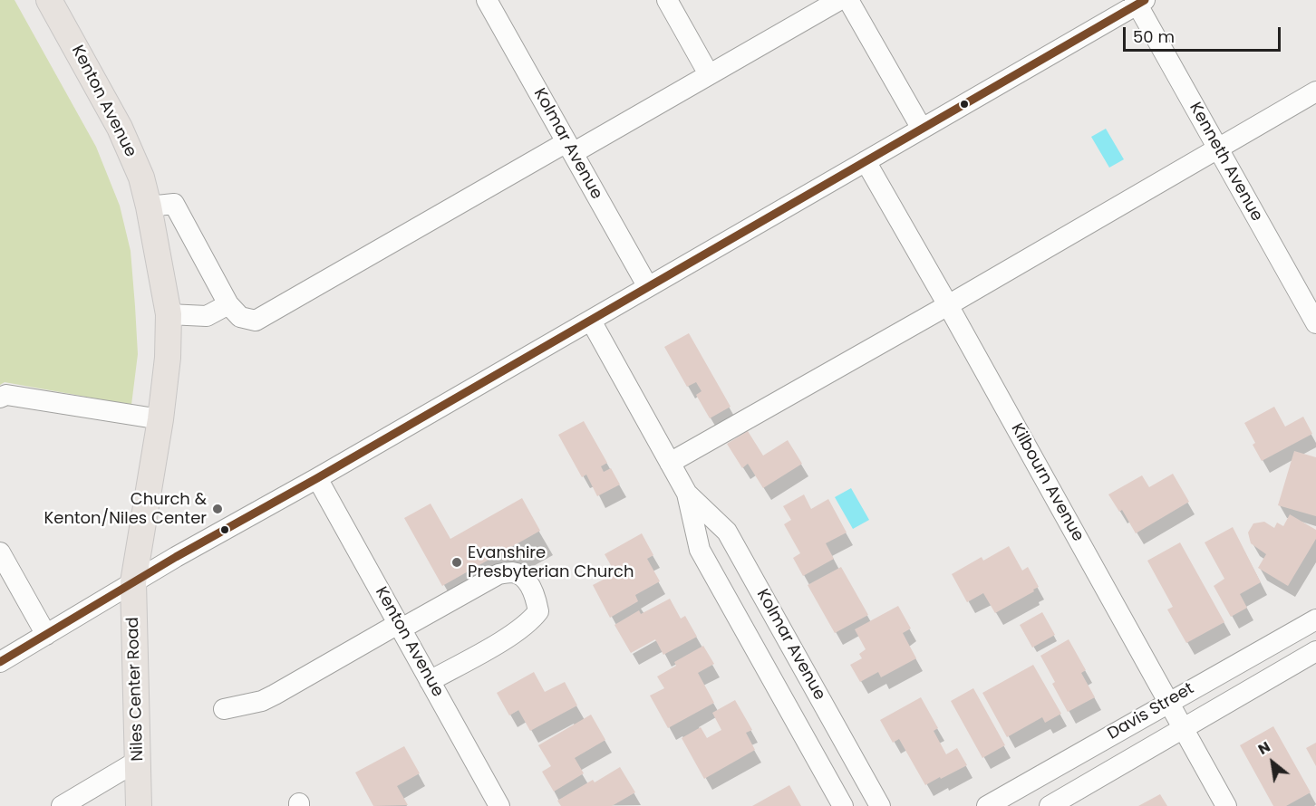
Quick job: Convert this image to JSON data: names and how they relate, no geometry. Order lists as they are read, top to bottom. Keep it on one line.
{"streets":{"main road":["Kenton Avenue","Niles Center Road"],"street":["Kolmar Avenue","Kenneth Avenue","Kilbourn Avenue","Davis Street"]},"crossings":[["Kenton Avenue","Niles Center Road"],["Kilbourn Avenue","Davis Street"]],"places":["Church & Kenton/Niles Center","Evanshire Presbyterian Church"],"scale_bar":"50 m","north":"top left"}
